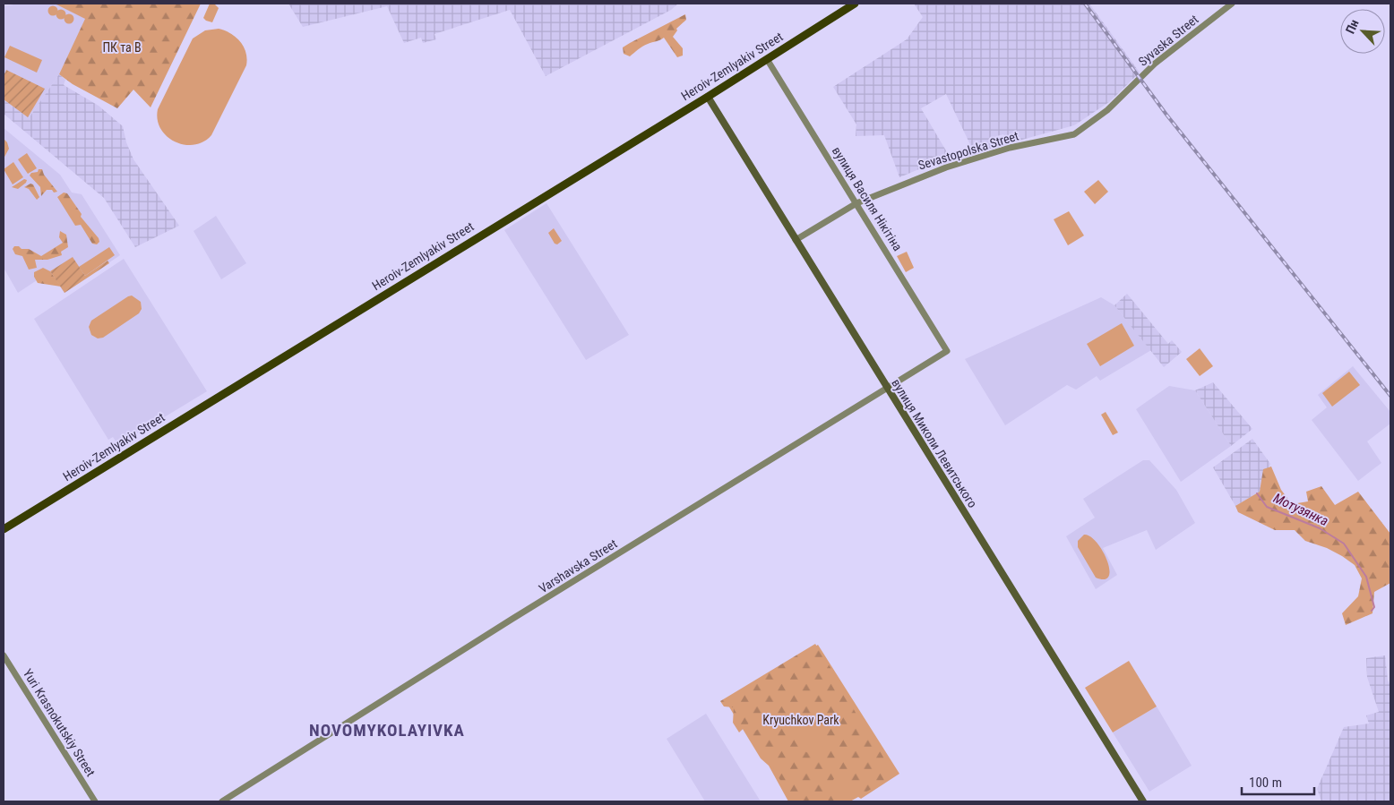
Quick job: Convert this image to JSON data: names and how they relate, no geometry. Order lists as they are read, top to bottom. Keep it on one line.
{"streets":{"main road":["Heroiv-Zemlyakiv Street","вулиця Миколи Левитського"],"street":["Syvaska Street","Sevastopolska Street","вулиця Василя Нікітіна","Varshavska Street","Yuri Krasnokutskiy Street"]},"crossings":[["Syvaska Street","Sevastopolska Street"],["Heroiv-Zemlyakiv Street","вулиця Василя Нікітіна"],["Heroiv-Zemlyakiv Street","вулиця Миколи Левитського"],["Sevastopolska Street","вулиця Василя Нікітіна"],["Sevastopolska Street","вулиця Миколи Левитського"],["вулиця Василя Нікітіна","Varshavska Street"],["вулиця Миколи Левитського","Varshavska Street"]],"districts":["NOVOMYKOLAYIVKA"],"water":["Мотузянка"],"parks":["ПК та В","Kryuchkov Park"],"scale_bar":"100 m","north":"top left"}
